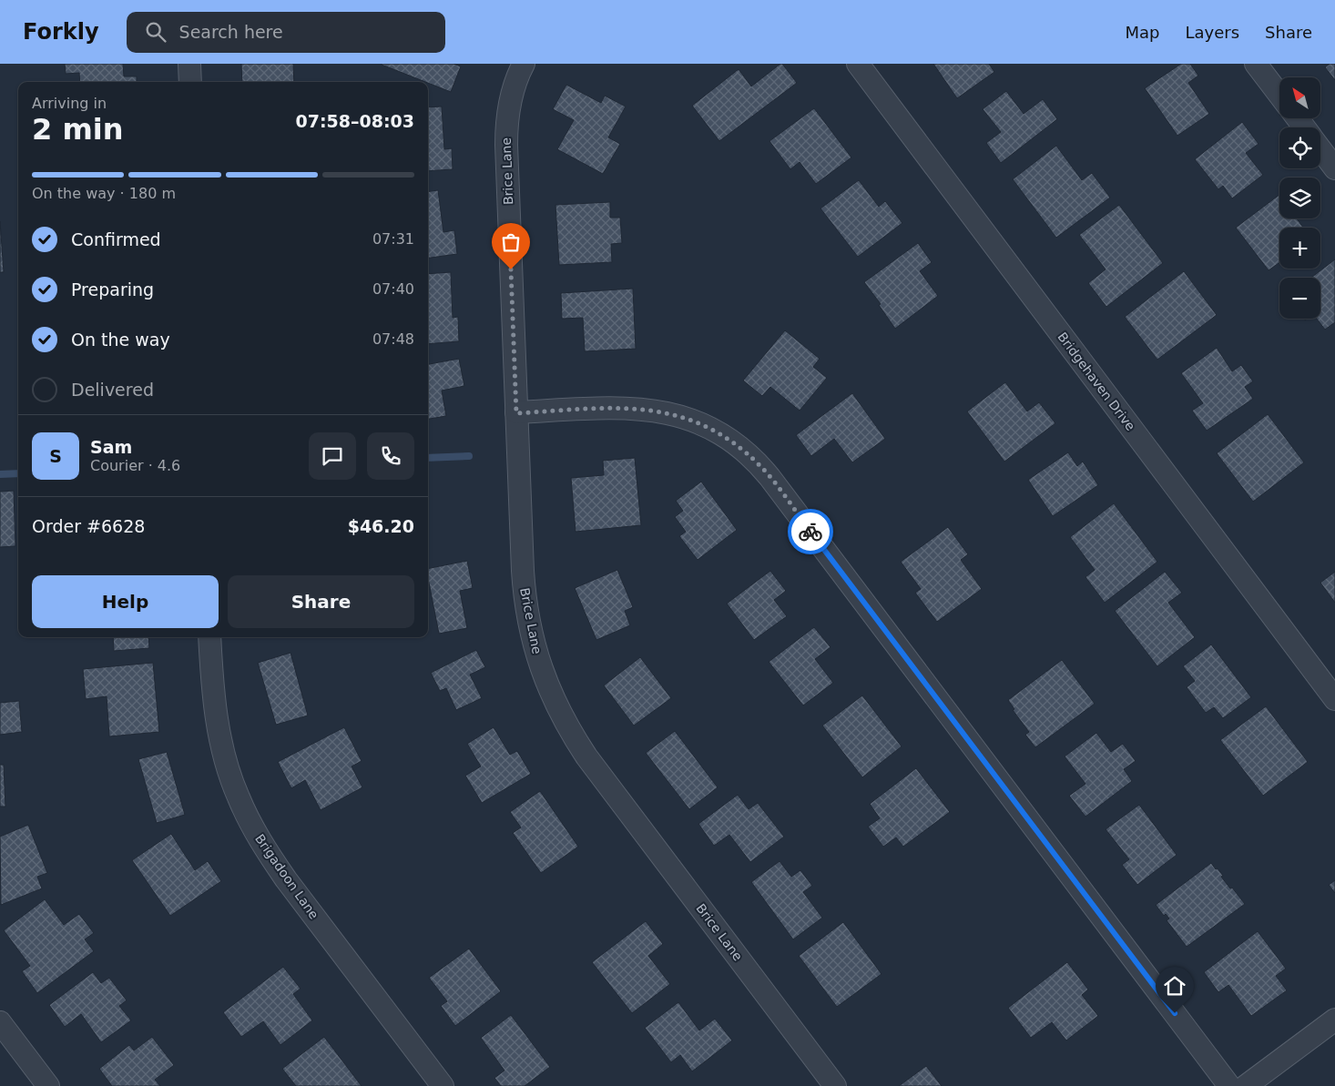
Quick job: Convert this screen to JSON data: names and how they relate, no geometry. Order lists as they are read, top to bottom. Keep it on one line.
{"streets":{"street":["Brice Lane","Bridgehaven Drive","Brigadoon Lane"]},"north":"top left","page":{"header":"Forkly","search":"Search here","nav":["Map","Layers","Share"],"map_buttons":["+","−"],"heading":["2 min","Arriving in","07:58–08:03"],"panel":["Sam","Courier · 4.6","Order #6628","$46.20"],"bar":"On the way · 180 m","list":[["Confirmed","07:31"],["Preparing","07:40"],["On the way","07:48"],"Delivered"],"round":"S","buttons":["Help","Share"]}}
